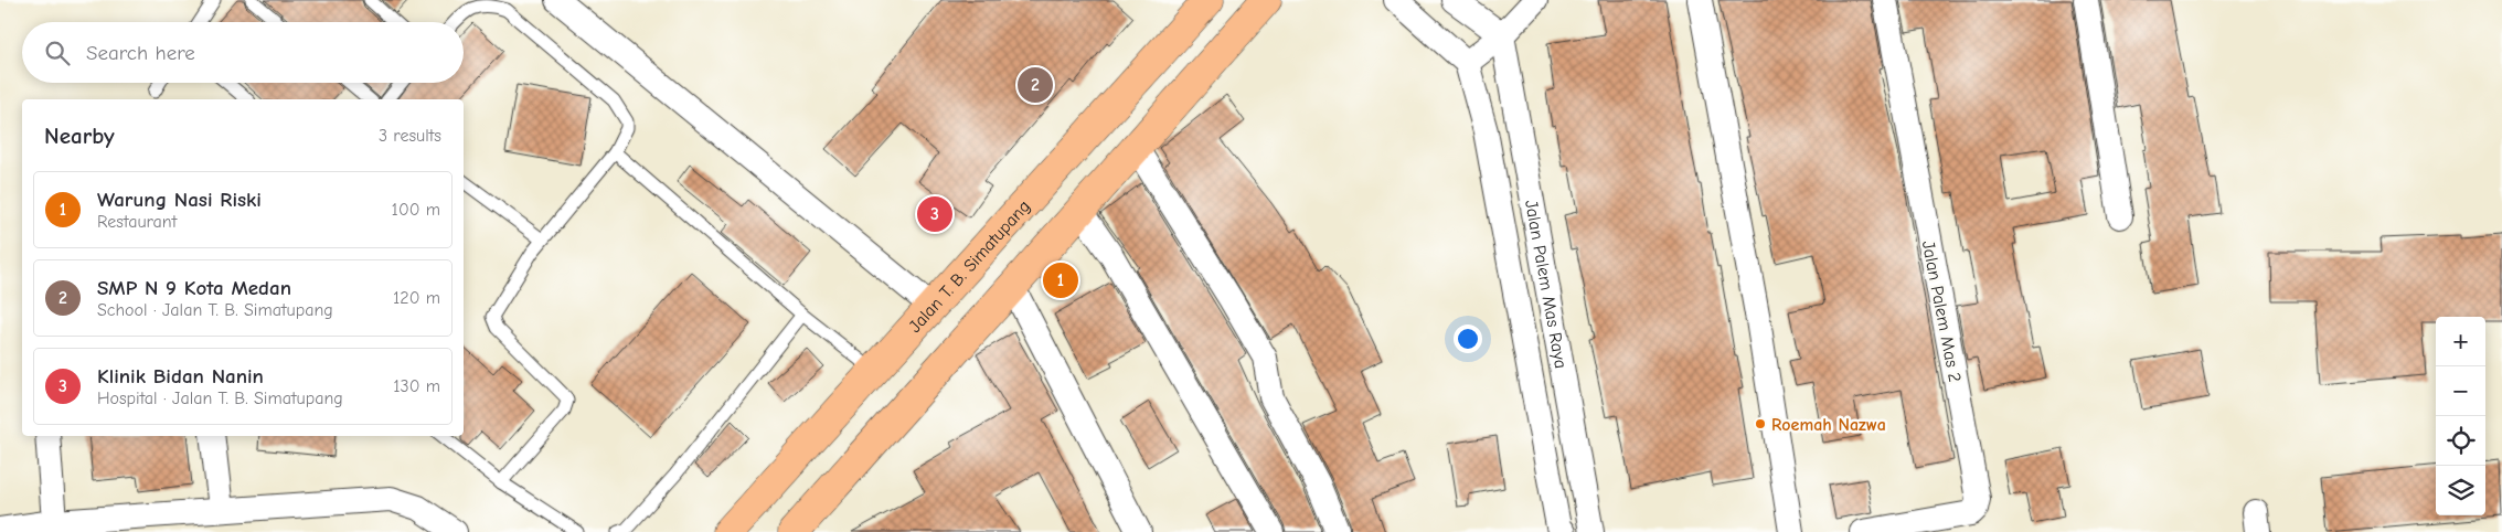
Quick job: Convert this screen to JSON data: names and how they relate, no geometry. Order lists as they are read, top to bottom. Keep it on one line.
{"streets":{"main road":["Jalan T. B. Simatupang"],"street":["Jalan Palem Mas Raya","Jalan Palem Mas 2"]},"places":["Roemah Nazwa"],"page":{"search":"Search here","pins":["2","3","1"],"heading":["Nearby","3 results"],"list":[{"mark":"1","name":"Warung Nasi Riski","note":"Restaurant","value":"100 m"},{"mark":"2","name":"SMP N 9 Kota Medan","note":"School · Jalan T. B. Simatupang","value":"120 m"},{"mark":"3","name":"Klinik Bidan Nanin","note":"Hospital · Jalan T. B. Simatupang","value":"130 m"}],"map_buttons":["+","−"]}}
